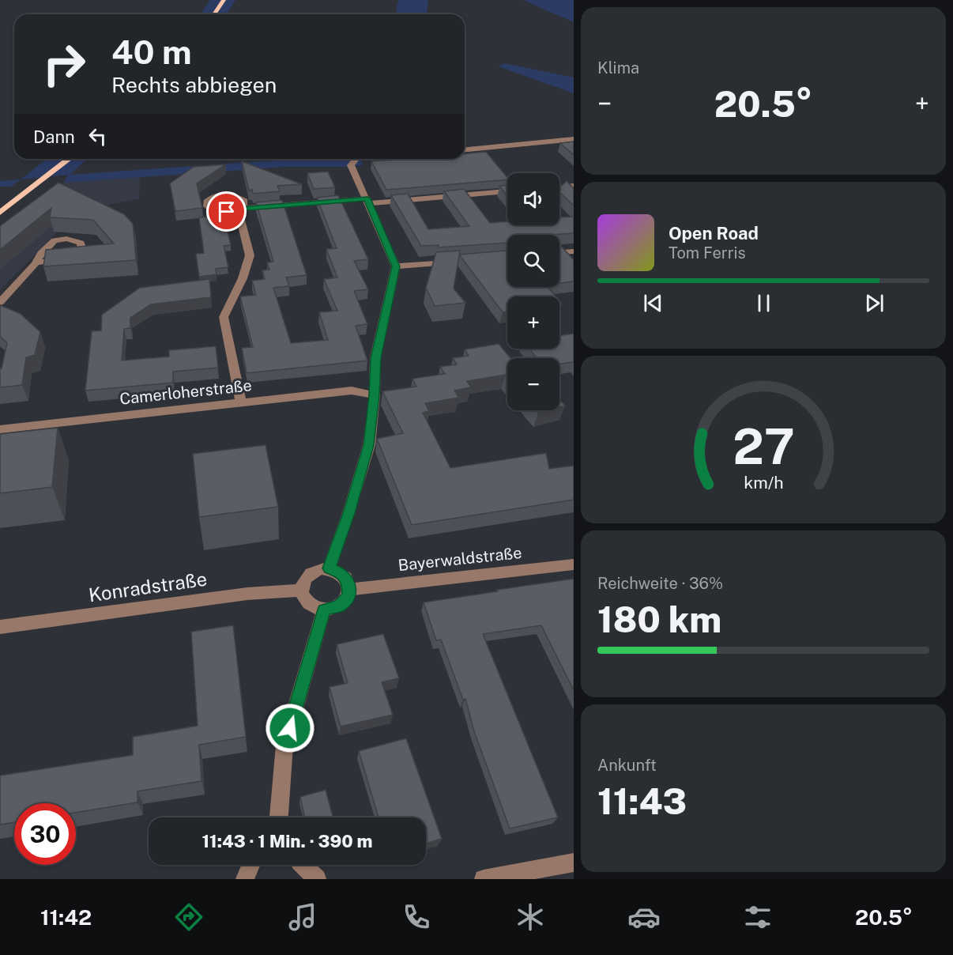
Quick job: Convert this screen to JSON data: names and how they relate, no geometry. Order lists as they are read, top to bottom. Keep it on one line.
{"streets":{"street":["Camerloherstraße","Bayerwaldstraße","Konradstraße"]},"crossings":[["Bayerwaldstraße","Konradstraße"]],"page":{"tile":["Klima",["Reichweite · 36%","180 km"],["Ankunft","11:43"]],"turn":["40 m","Rechts abbiegen"],"heat":["−","20.5°","+"],"then":"Dann","map_buttons":["+","−"],"song":["Open Road","Tom Ferris"],"limit":"30","trip":"11:43 · 1 Min. · 390 m","tabs":["11:42","20.5°"],"gauge":["27","km/h"]}}
